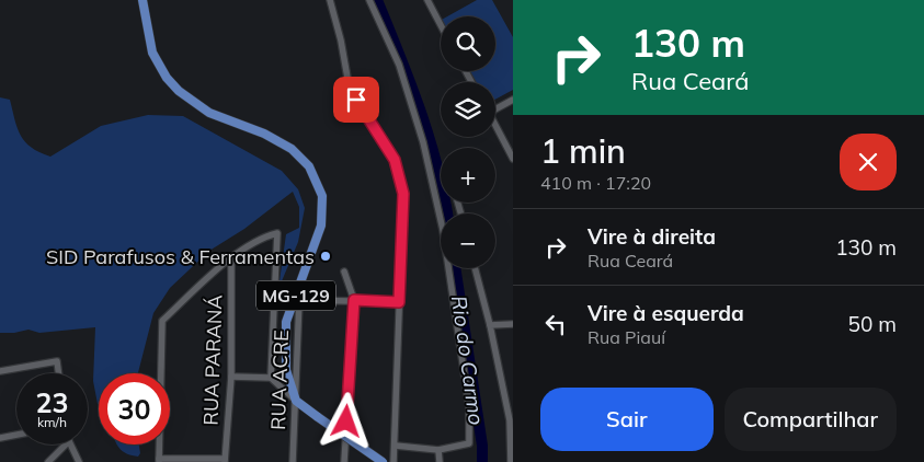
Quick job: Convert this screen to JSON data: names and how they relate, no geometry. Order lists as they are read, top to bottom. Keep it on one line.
{"streets":{"main road":["MG-129"],"street":["RUA PARANÁ","RUA ACRE"]},"crossings":[["MG-129","RUA ACRE"]],"water":["Rio do Carmo"],"places":["SID Parafusos & Ferramentas"],"page":{"turn":["130 m","Rua Ceará"],"map_buttons":["+","−"],"heading":["1 min","410 m · 17:20"],"list":[{"name":"Vire à direita","note":"Rua Ceará","value":"130 m"},{"name":"Vire à esquerda","note":"Rua Piauí","value":"50 m"}],"speed":"23 km/h","limit":"30","buttons":["Sair","Compartilhar"]}}
